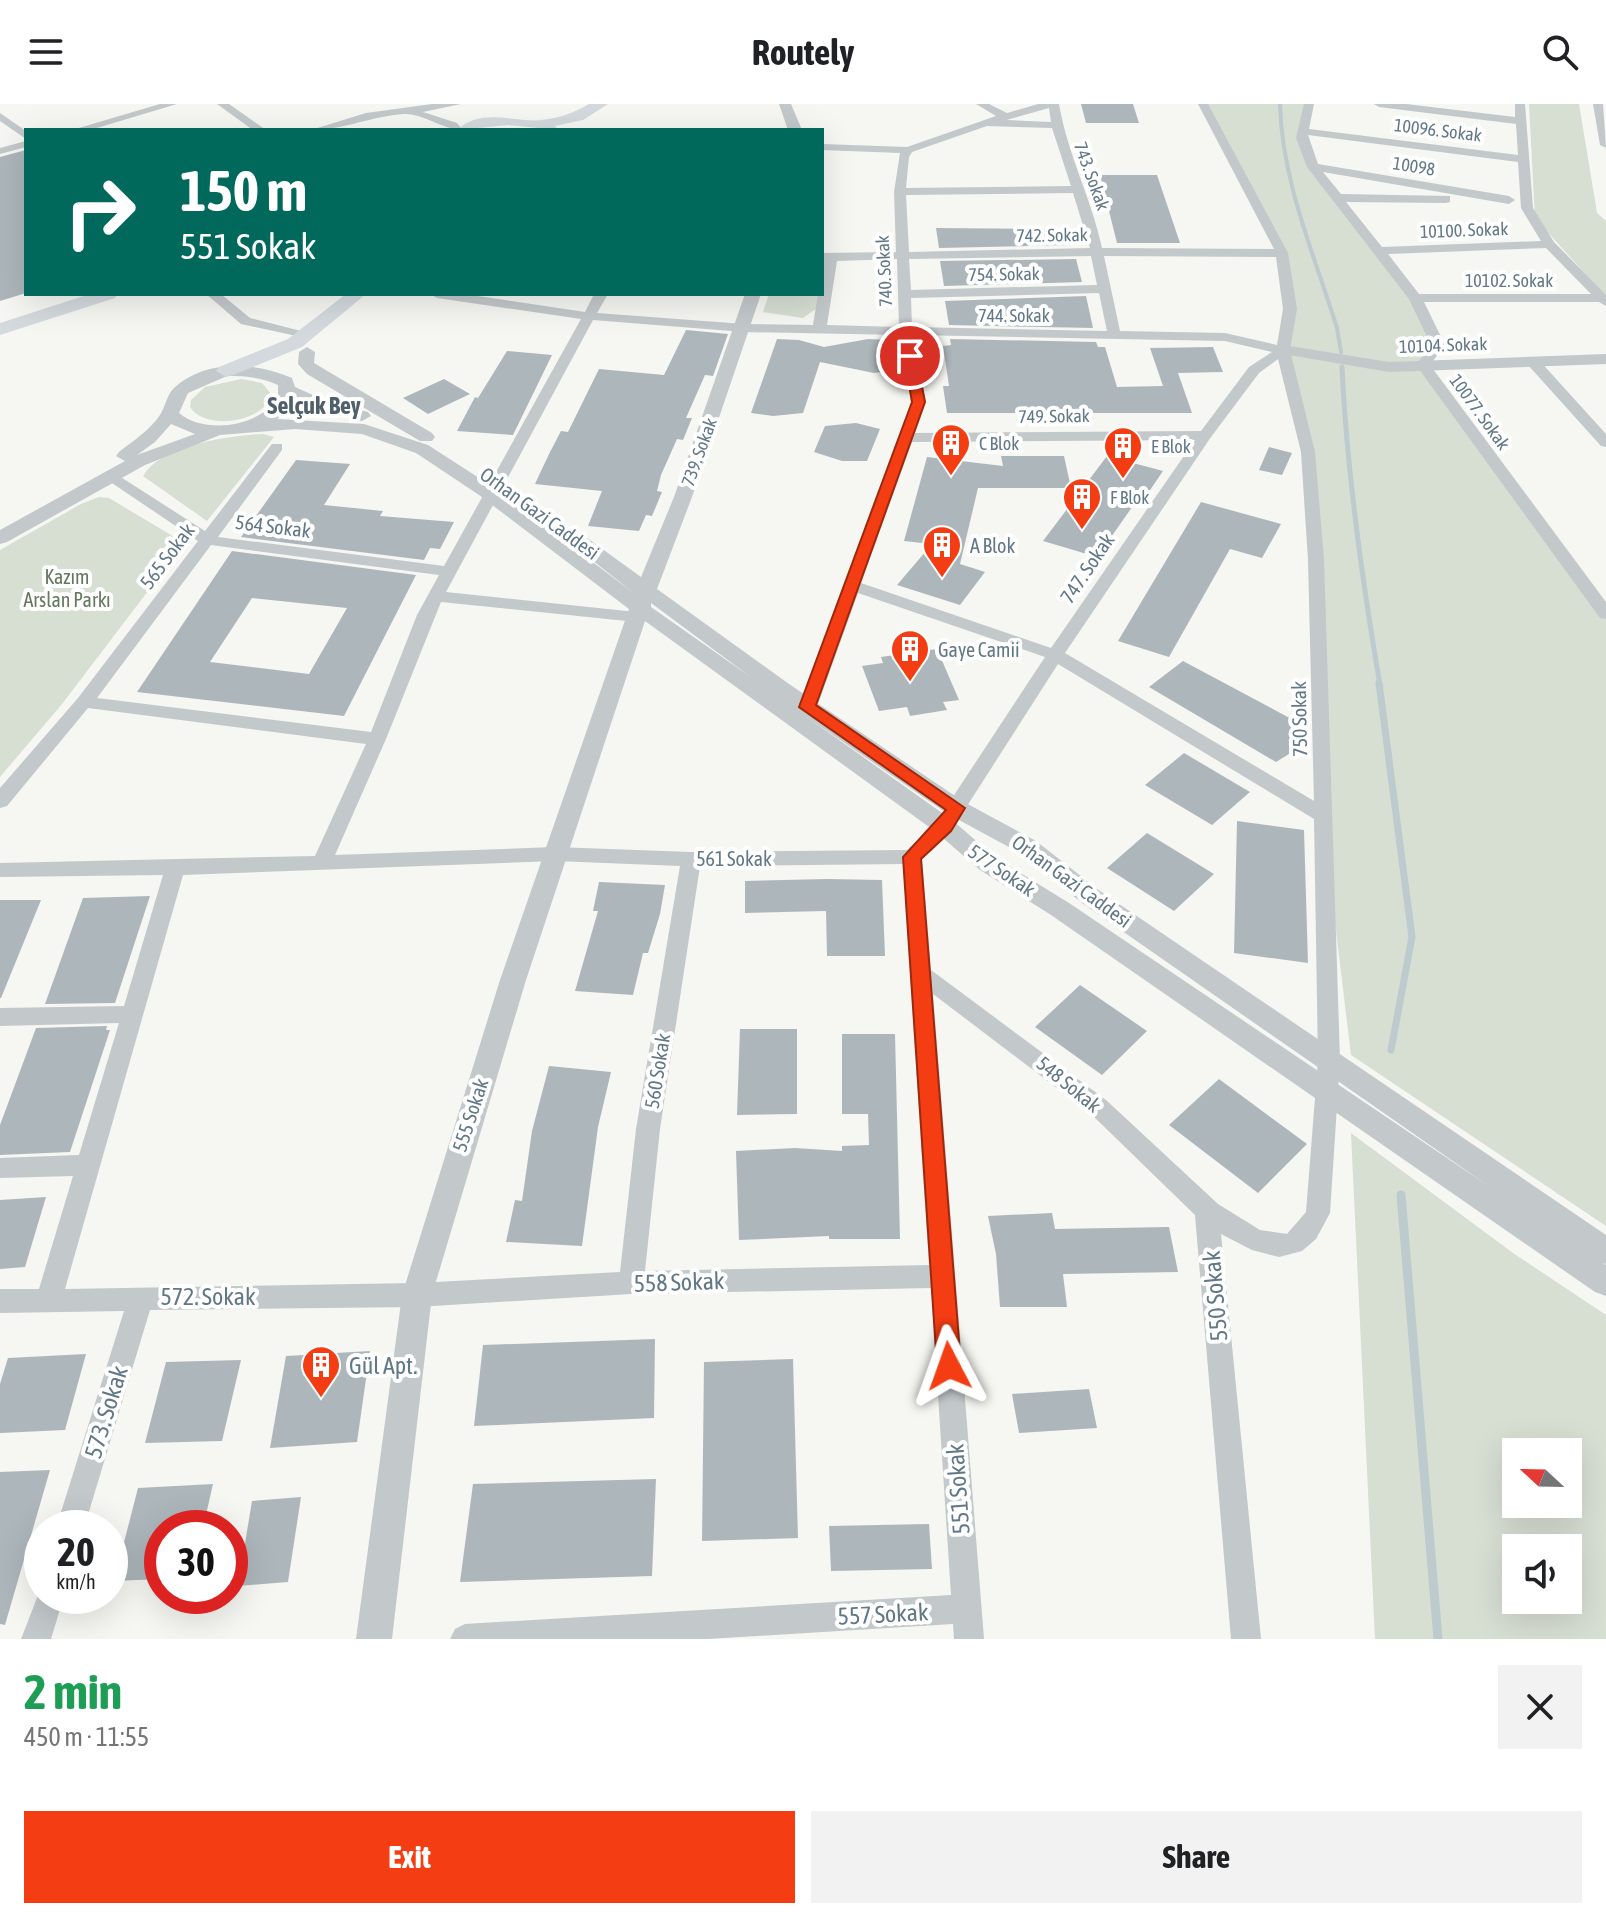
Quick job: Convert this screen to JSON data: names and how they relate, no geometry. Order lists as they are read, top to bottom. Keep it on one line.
{"streets":{"street":["10096. Sokak","10098","743. Sokak","10100. Sokak","742. Sokak","740. Sokak","754. Sokak","10102. Sokak","744. Sokak","10104. Sokak","10077. Sokak","749. Sokak","739. Sokak","Orhan Gazi Caddesi","564 Sokak","565 Sokak","747. Sokak","750 Sokak","561 Sokak","577 Sokak","560 Sokak","548 Sokak","555 Sokak","558 Sokak","572. Sokak","550 Sokak","573. Sokak","551 Sokak","557 Sokak"]},"crossings":[["10096. Sokak","10077. Sokak"],["10098","10077. Sokak"],["743. Sokak","742. Sokak"],["743. Sokak","754. Sokak"],["743. Sokak","744. Sokak"],["10100. Sokak","10077. Sokak"],["742. Sokak","740. Sokak"],["740. Sokak","754. Sokak"],["740. Sokak","744. Sokak"],["740. Sokak","749. Sokak"],["740. Sokak","Orhan Gazi Caddesi"],["10102. Sokak","10077. Sokak"],["744. Sokak","10104. Sokak"],["744. Sokak","739. Sokak"],["744. Sokak","747. Sokak"],["744. Sokak","750 Sokak"],["10104. Sokak","10077. Sokak"],["10104. Sokak","747. Sokak"],["10104. Sokak","750 Sokak"],["749. Sokak","747. Sokak"],["739. Sokak","Orhan Gazi Caddesi"],["739. Sokak","577 Sokak"],["739. Sokak","555 Sokak"],["Orhan Gazi Caddesi","747. Sokak"],["Orhan Gazi Caddesi","750 Sokak"],["Orhan Gazi Caddesi","577 Sokak"],["Orhan Gazi Caddesi","555 Sokak"],["564 Sokak","565 Sokak"],["747. Sokak","750 Sokak"],["747. Sokak","577 Sokak"],["750 Sokak","577 Sokak"],["750 Sokak","550 Sokak"],["561 Sokak","560 Sokak"],["561 Sokak","555 Sokak"],["561 Sokak","551 Sokak"],["577 Sokak","555 Sokak"],["577 Sokak","550 Sokak"],["560 Sokak","558 Sokak"],["548 Sokak","550 Sokak"],["548 Sokak","551 Sokak"],["555 Sokak","558 Sokak"],["555 Sokak","572. Sokak"],["558 Sokak","572. Sokak"],["558 Sokak","551 Sokak"],["572. Sokak","573. Sokak"],["551 Sokak","557 Sokak"]],"districts":["Selçuk Bey"],"parks":["Kazım Arslan Parkı"],"places":{"building":["C Blok","E Blok","F Blok","A Blok","Gaye Camii","Gül Apt."]},"north":"left","page":{"header":"Routely","turn":["150 m","551 Sokak"],"speed":"20 km/h","limit":"30","heading":["2 min","450 m · 11:55"],"buttons":["Exit","Share"]}}
